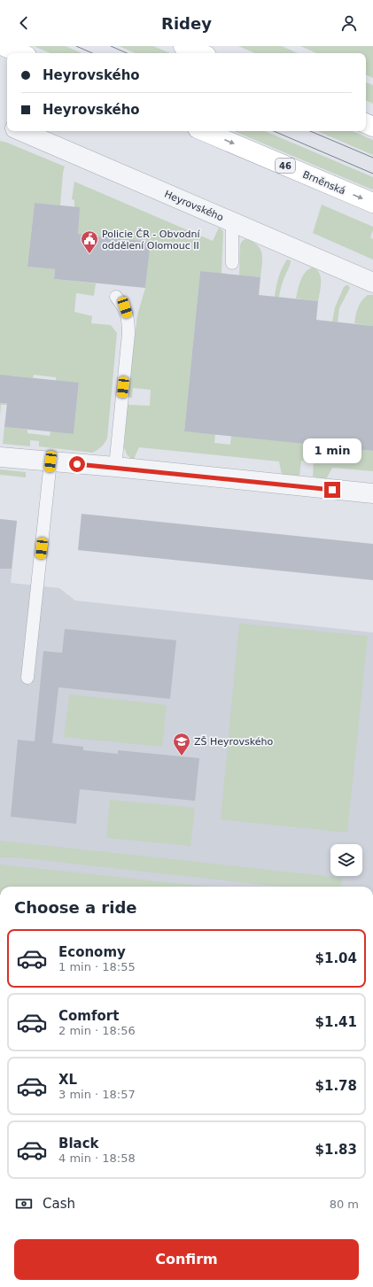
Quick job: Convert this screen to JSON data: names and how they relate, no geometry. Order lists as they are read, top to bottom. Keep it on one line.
{"streets":{"main road":["46","Brněnská"],"street":["Heyrovského"]},"one_way":["Brněnská"],"places":{"public building":["Policie ČR - Obvodní oddělení Olomouc II"],"school or university":["ZŠ Heyrovského"]},"page":{"header":"Ridey","banner":["Heyrovského","Heyrovského"],"bubble":"1 min","heading":"Choose a ride","list":[{"name":"Economy","note":"1 min · 18:55","value":"$1.04"},{"name":"Comfort","note":"2 min · 18:56","value":"$1.41"},{"name":"XL","note":"3 min · 18:57","value":"$1.78"},{"name":"Black","note":"4 min · 18:58","value":"$1.83"}],"pay":["Cash","80 m"],"buttons":"Confirm"}}
